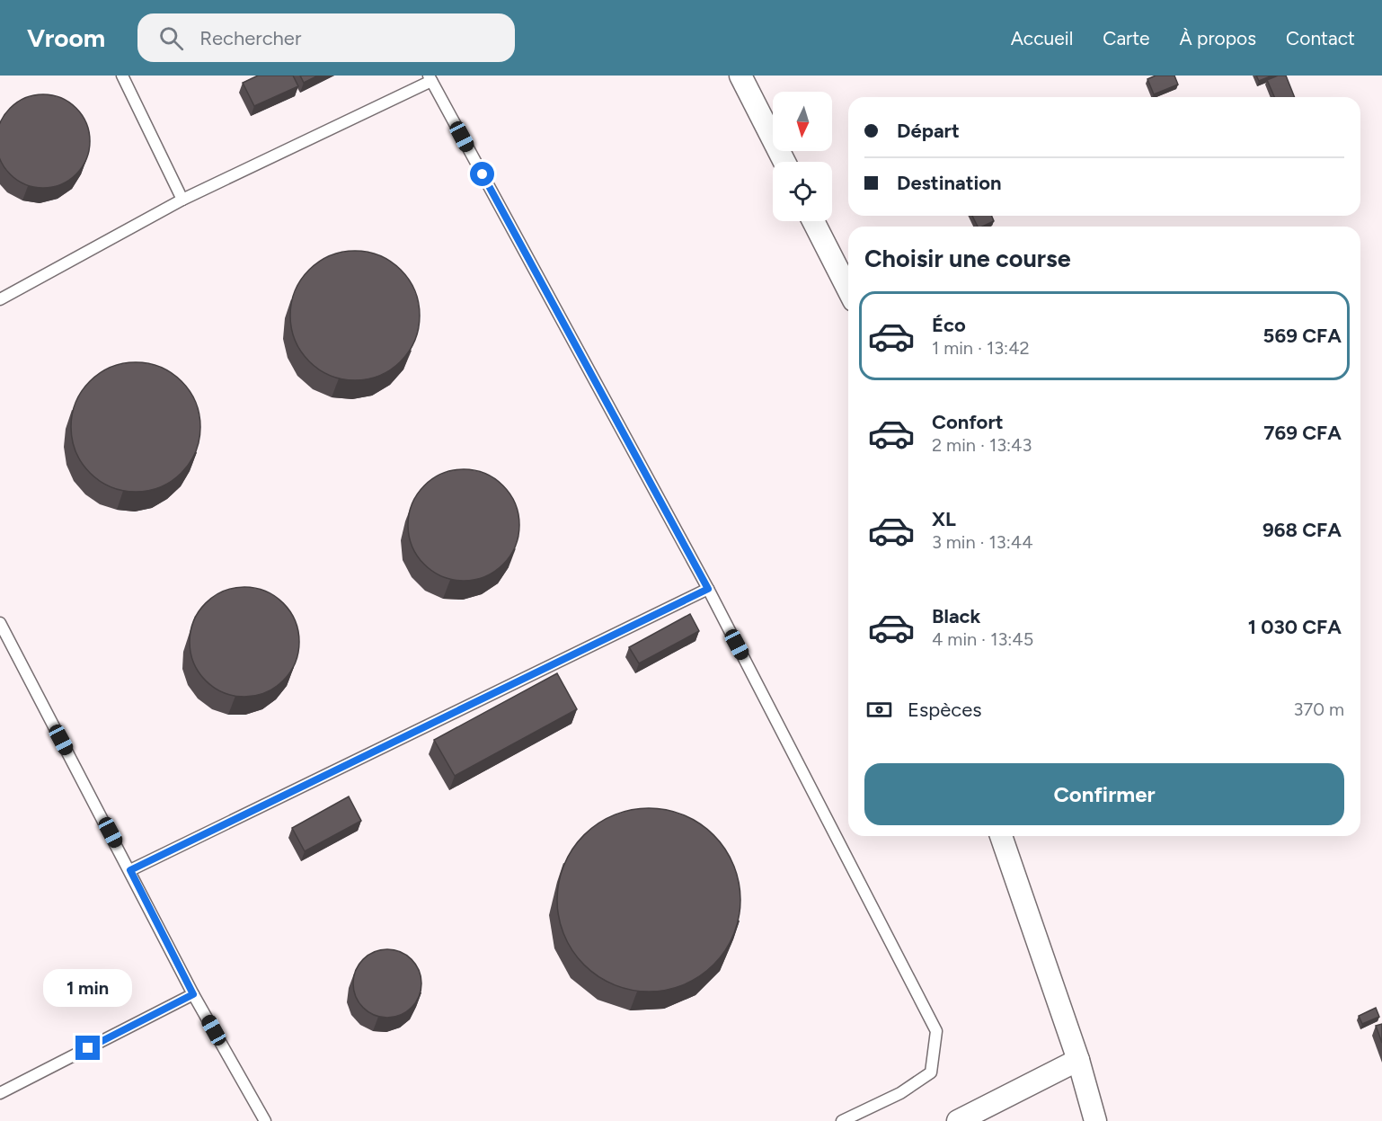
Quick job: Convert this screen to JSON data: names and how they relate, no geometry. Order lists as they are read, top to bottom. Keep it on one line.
{"north":"bottom","page":{"header":"Vroom","search":"Rechercher","nav":["Accueil","Carte","À propos","Contact"],"banner":["Départ","Destination"],"heading":"Choisir une course","list":[{"name":"Éco","note":"1 min · 13:42","value":"569 CFA"},{"name":"Confort","note":"2 min · 13:43","value":"769 CFA"},{"name":"XL","note":"3 min · 13:44","value":"968 CFA"},{"name":"Black","note":"4 min · 13:45","value":"1 030 CFA"}],"pay":["Espèces","370 m"],"buttons":"Confirmer","bubble":"1 min"}}
